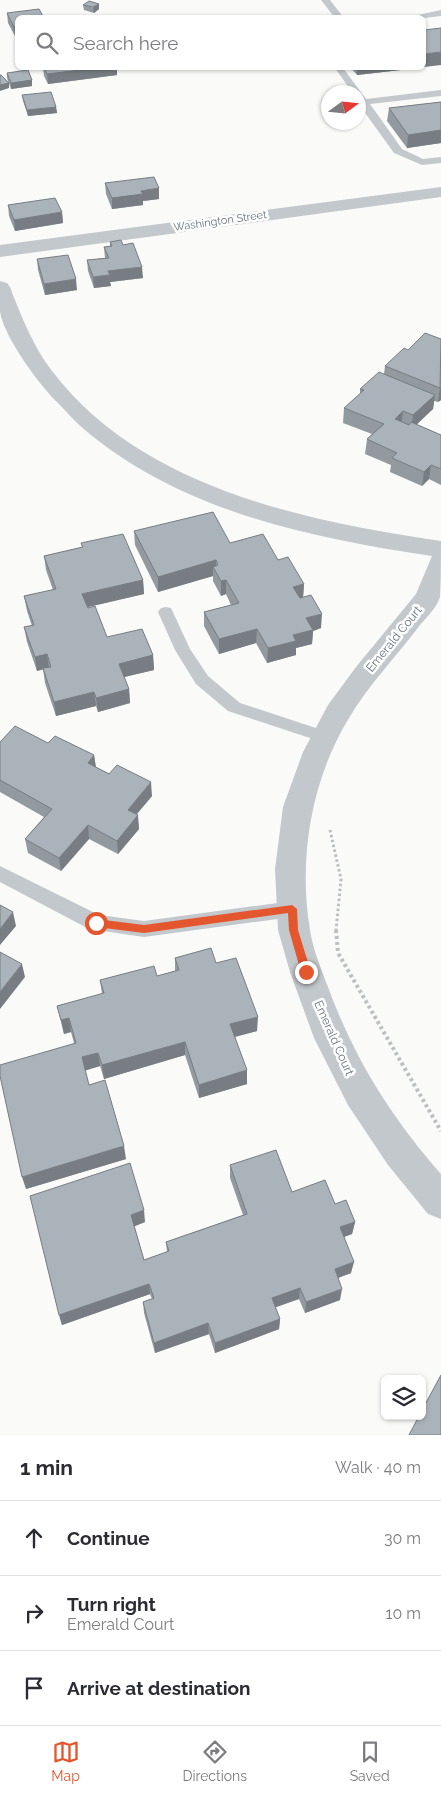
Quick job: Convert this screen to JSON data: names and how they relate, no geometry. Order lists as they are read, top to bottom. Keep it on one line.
{"streets":{"street":["Washington Street","Emerald Court"]},"north":"right","page":{"search":"Search here","heading":["1 min","Walk · 40 m"],"list":[["Continue","30 m"],["Turn right","Emerald Court","10 m"],"Arrive at destination"],"nav":["Map","Directions","Saved"]}}
